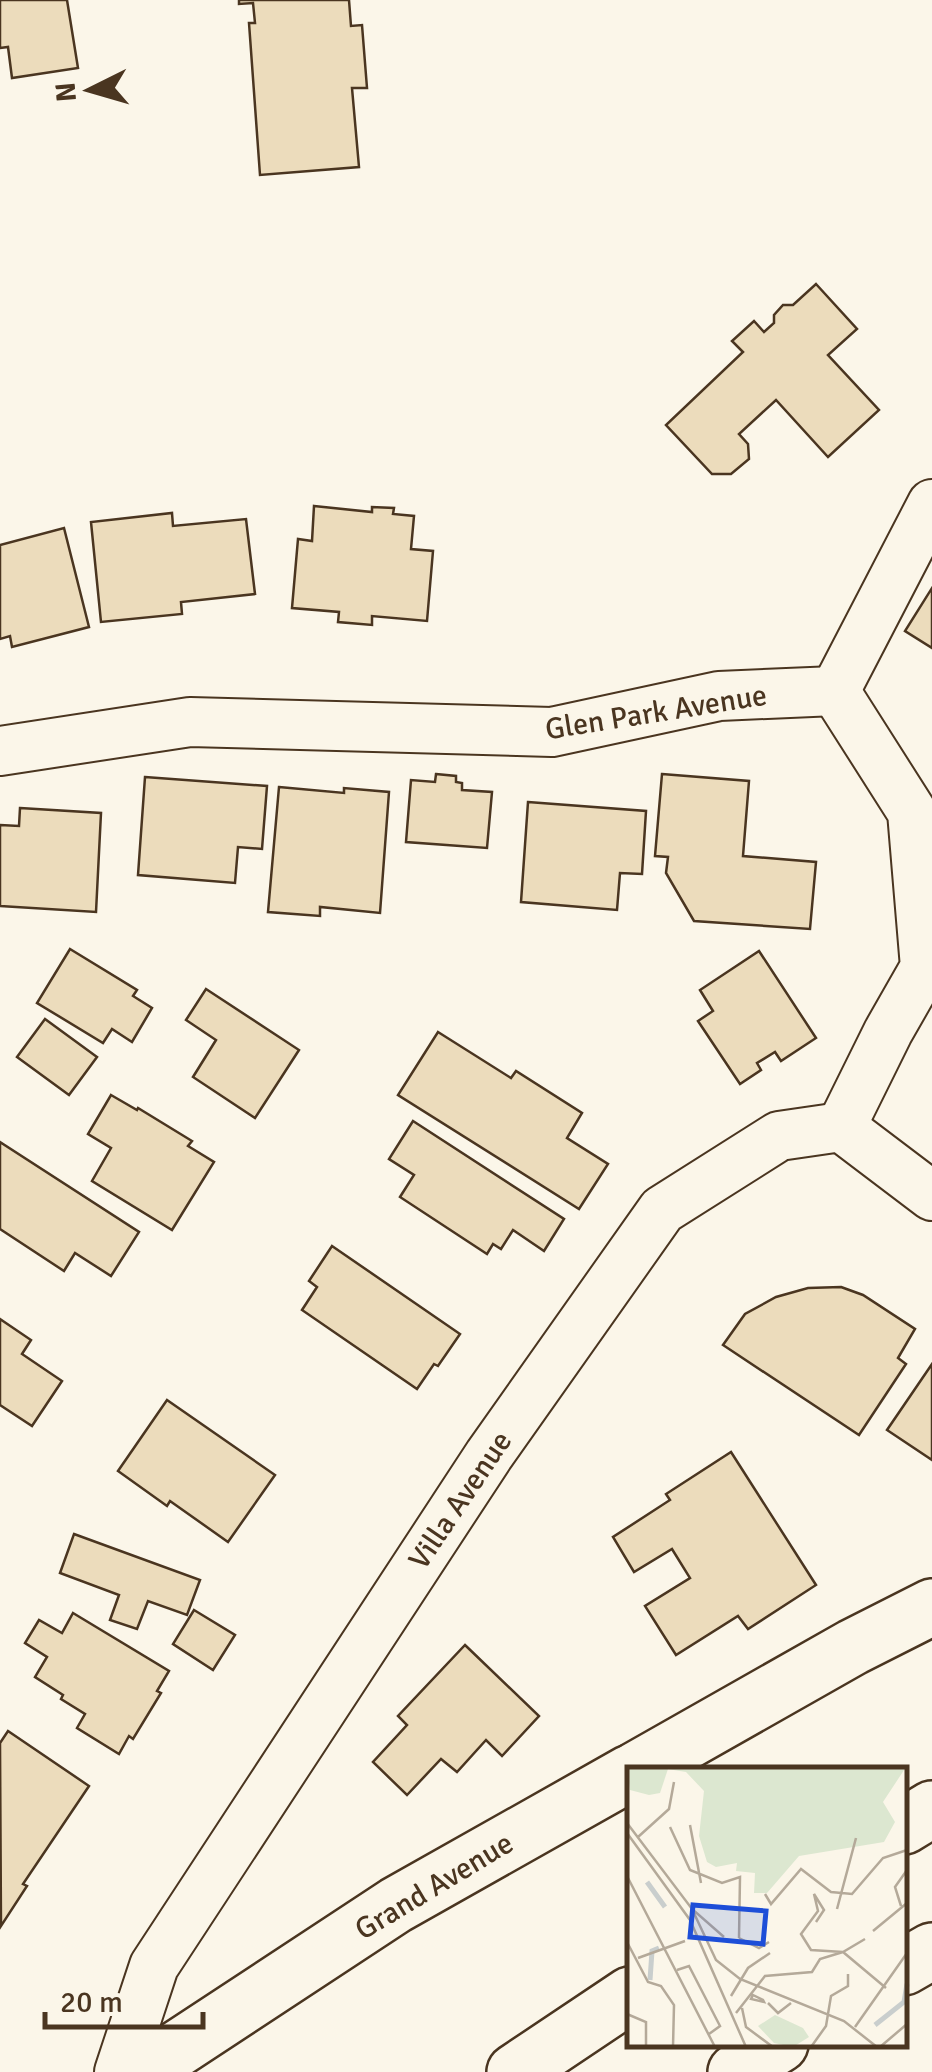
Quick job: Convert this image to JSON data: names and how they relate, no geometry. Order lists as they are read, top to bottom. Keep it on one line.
{"streets":{"main road":["Grand Avenue"],"street":["Glen Park Avenue","Villa Avenue"]},"scale_bar":"20 m","north":"left"}
